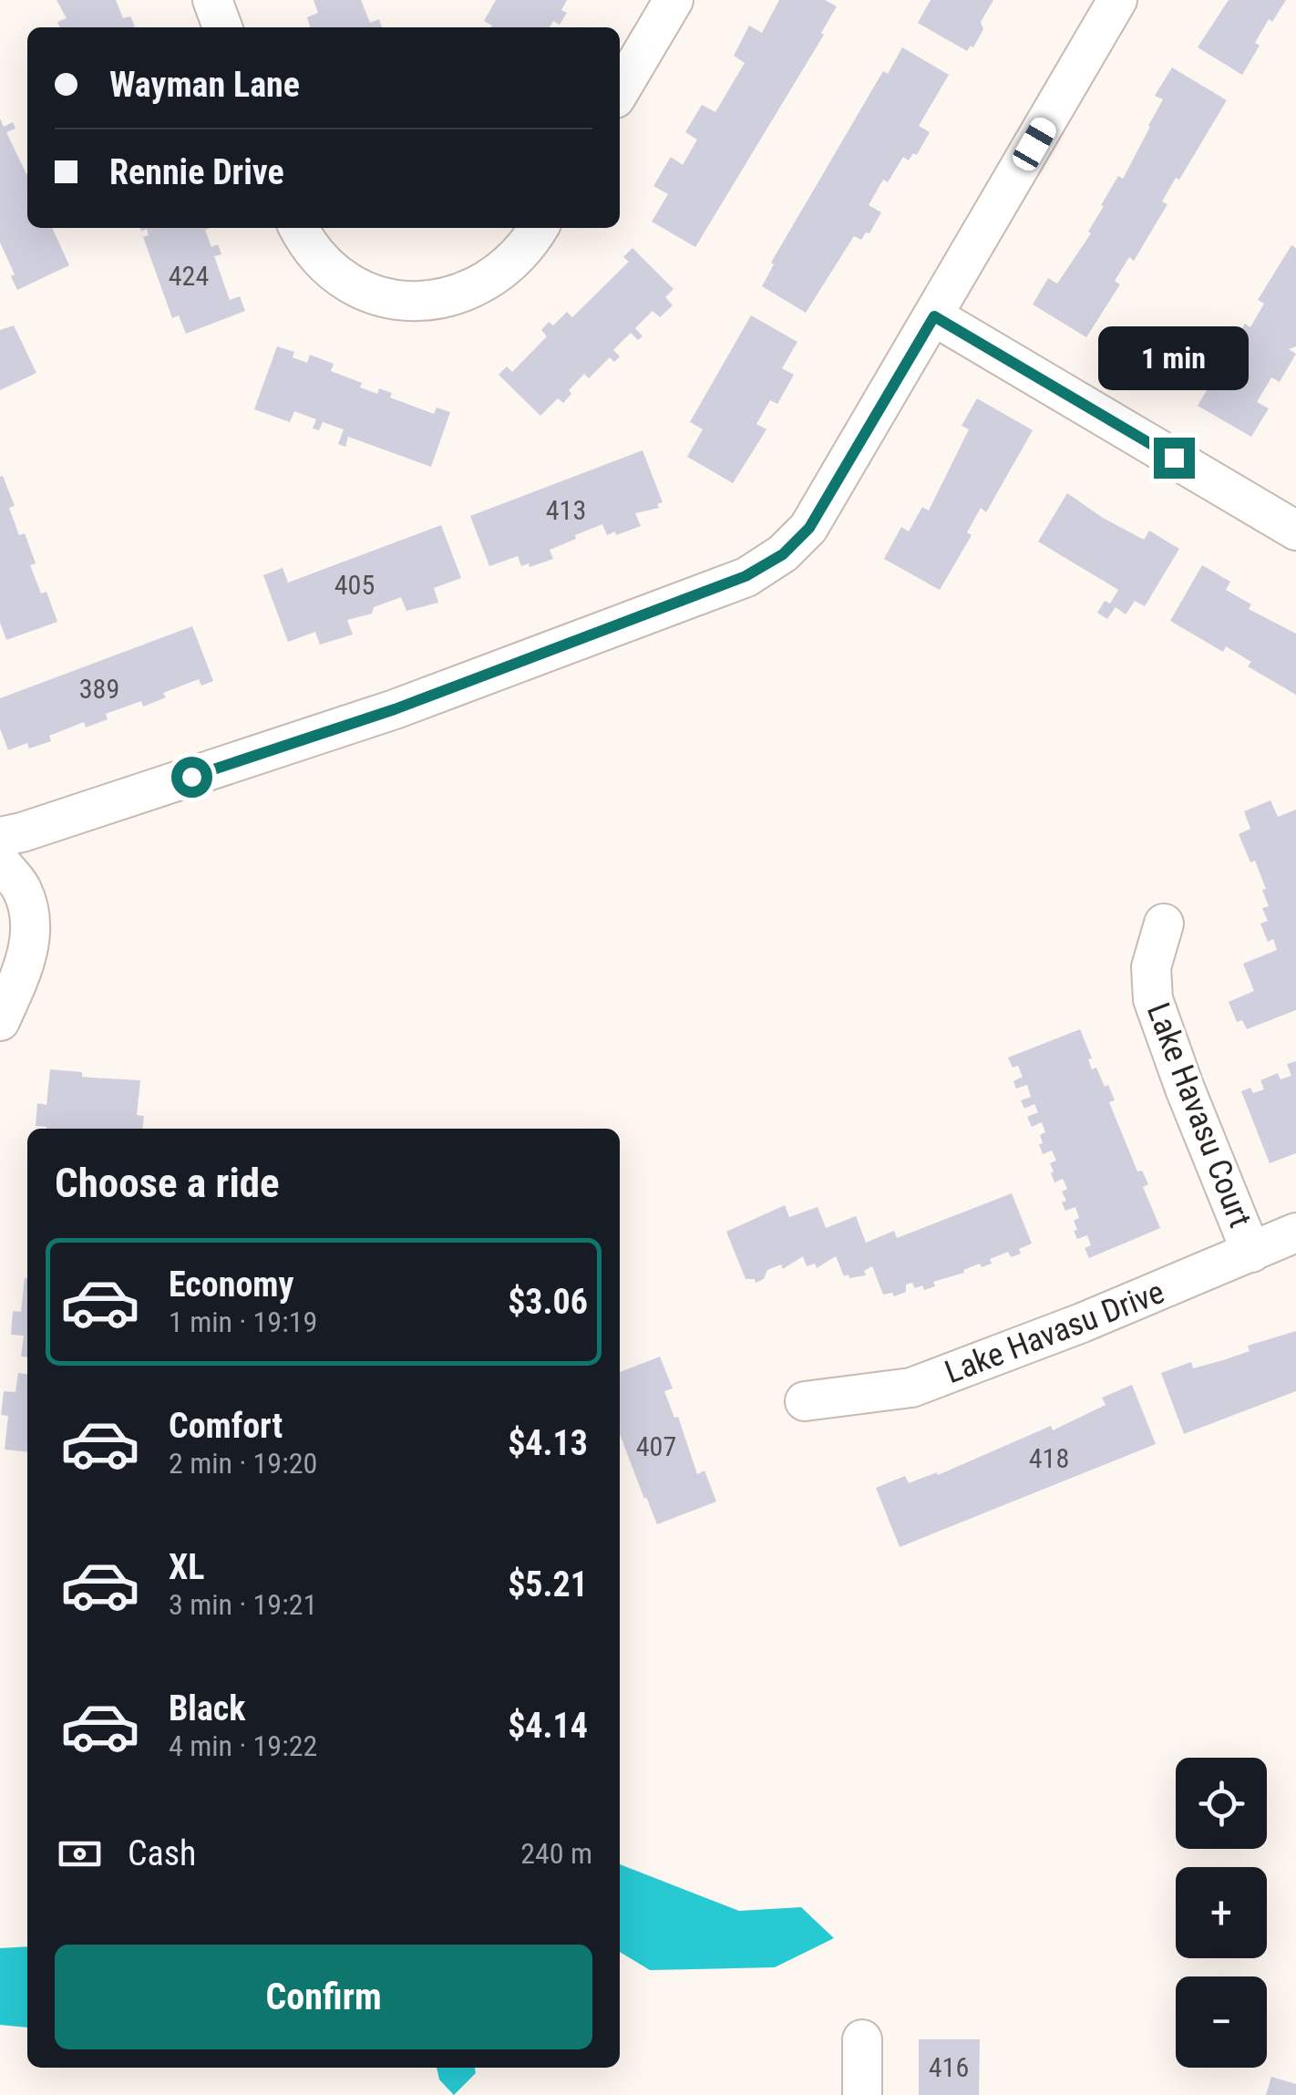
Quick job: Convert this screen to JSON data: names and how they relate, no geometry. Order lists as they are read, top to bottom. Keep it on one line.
{"streets":{"street":["Lake Havasu Court","Lake Havasu Drive"]},"crossings":[["Lake Havasu Court","Lake Havasu Drive"]],"house_numbers":["424","413","405","389","407","418","416"],"page":{"banner":["Wayman Lane","Rennie Drive"],"bubble":"1 min","heading":"Choose a ride","list":[{"name":"Economy","note":"1 min · 19:19","value":"$3.06"},{"name":"Comfort","note":"2 min · 19:20","value":"$4.13"},{"name":"XL","note":"3 min · 19:21","value":"$5.21"},{"name":"Black","note":"4 min · 19:22","value":"$4.14"}],"map_buttons":["+","−"],"pay":["Cash","240 m"],"buttons":"Confirm"}}
